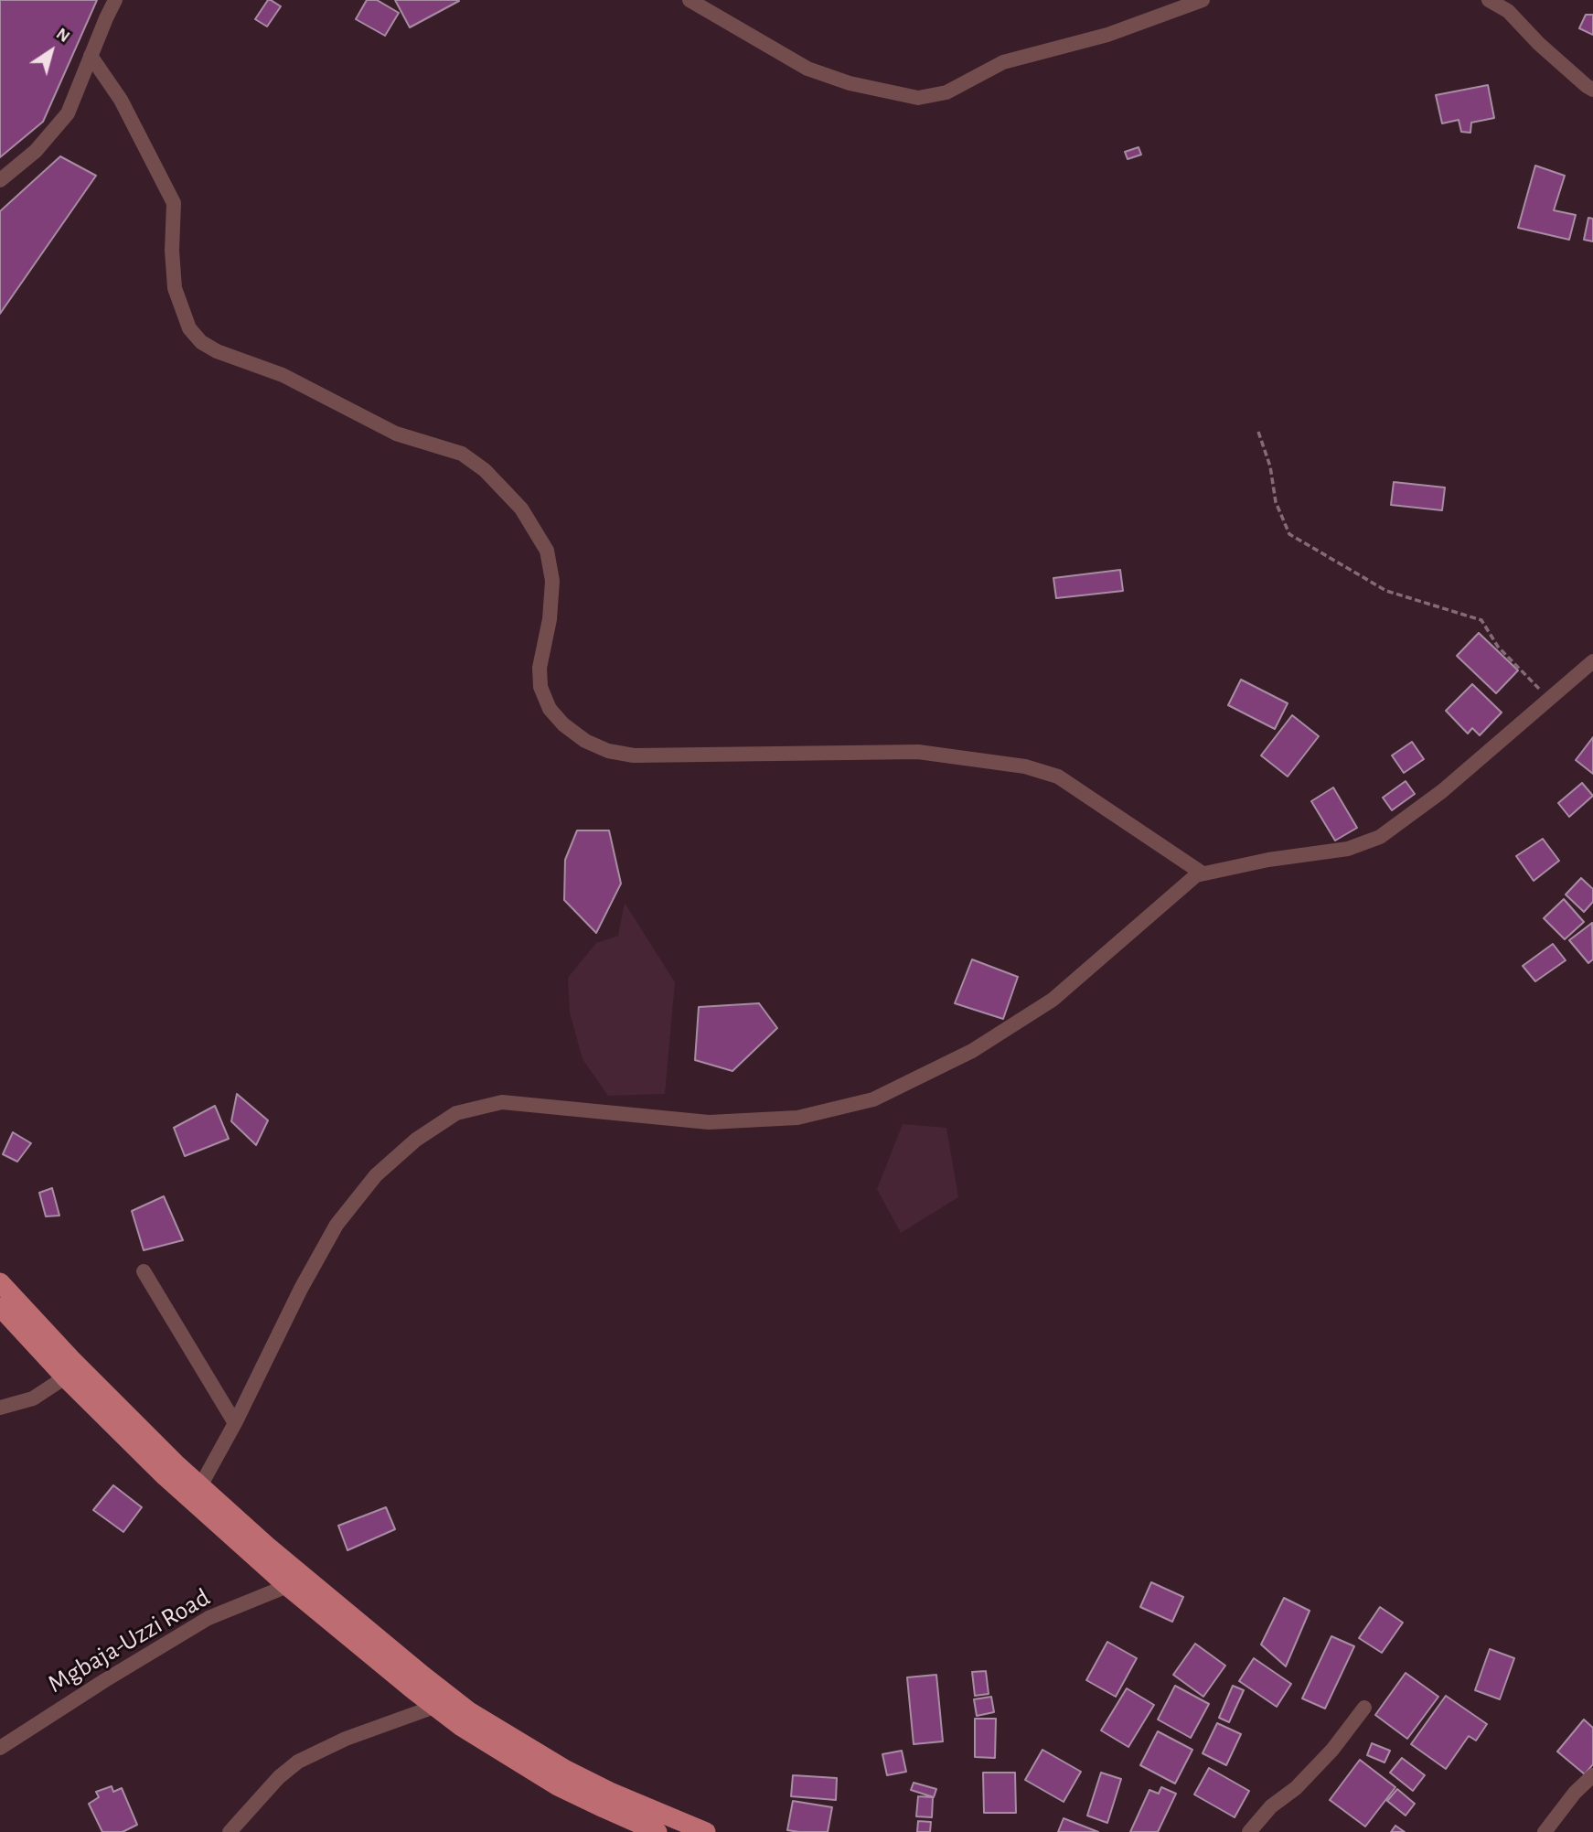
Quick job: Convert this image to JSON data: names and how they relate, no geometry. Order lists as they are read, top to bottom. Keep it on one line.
{"streets":{"street":["Mgbaja-Uzzi Road"]},"north":"top right"}
